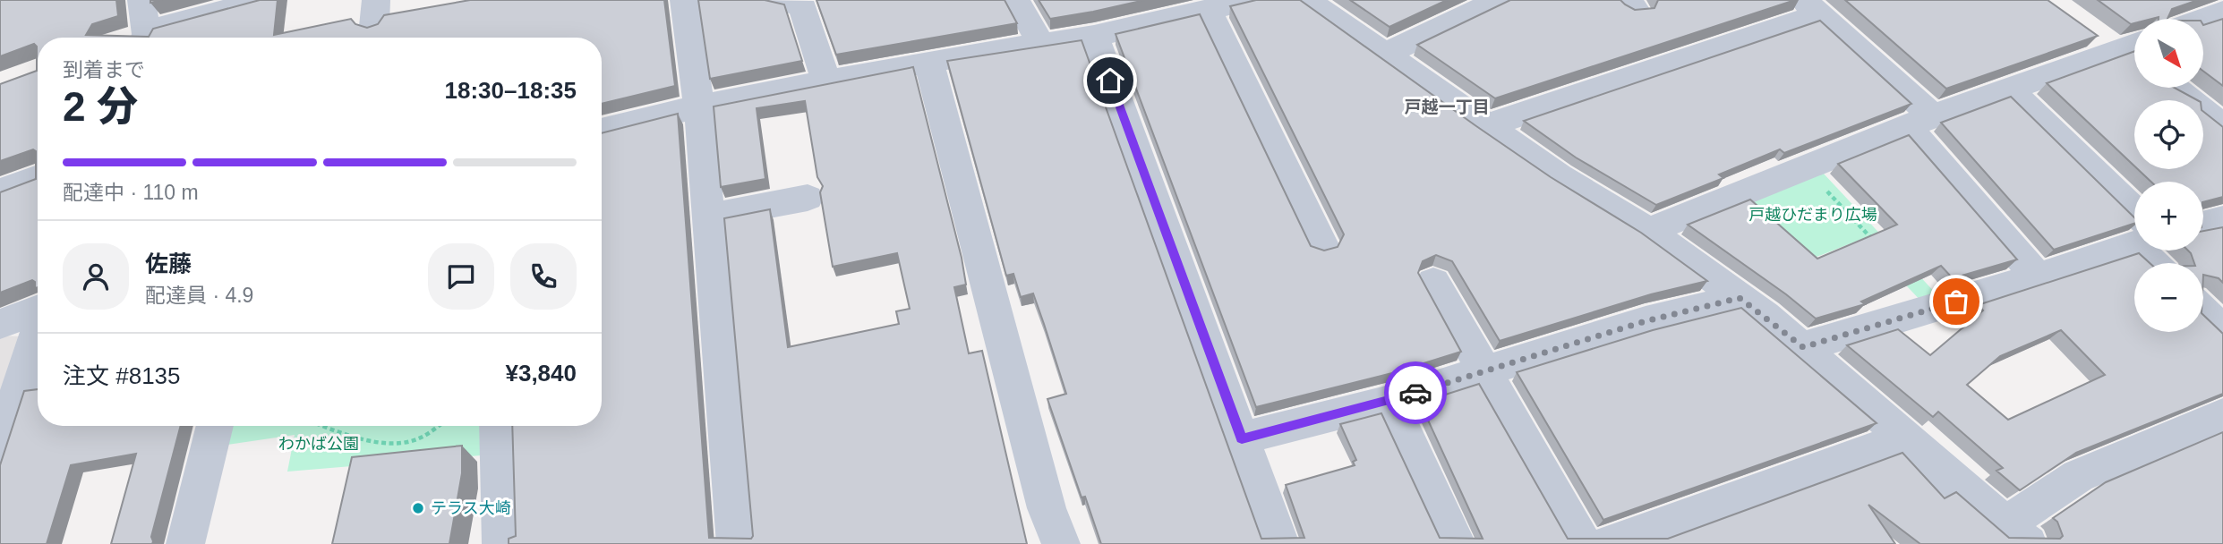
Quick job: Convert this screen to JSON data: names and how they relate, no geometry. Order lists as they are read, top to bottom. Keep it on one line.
{"districts":["戸越一丁目"],"parks":["戸越ひだまり広場","わかば公園"],"places":["テラス大崎"],"north":"bottom right","page":{"map_buttons":["+","−"],"heading":["2 分","到着まで","18:30–18:35"],"panel":["佐藤","配達員 · 4.9","注文 #8135","¥3,840"],"bar":"配達中 · 110 m"}}
